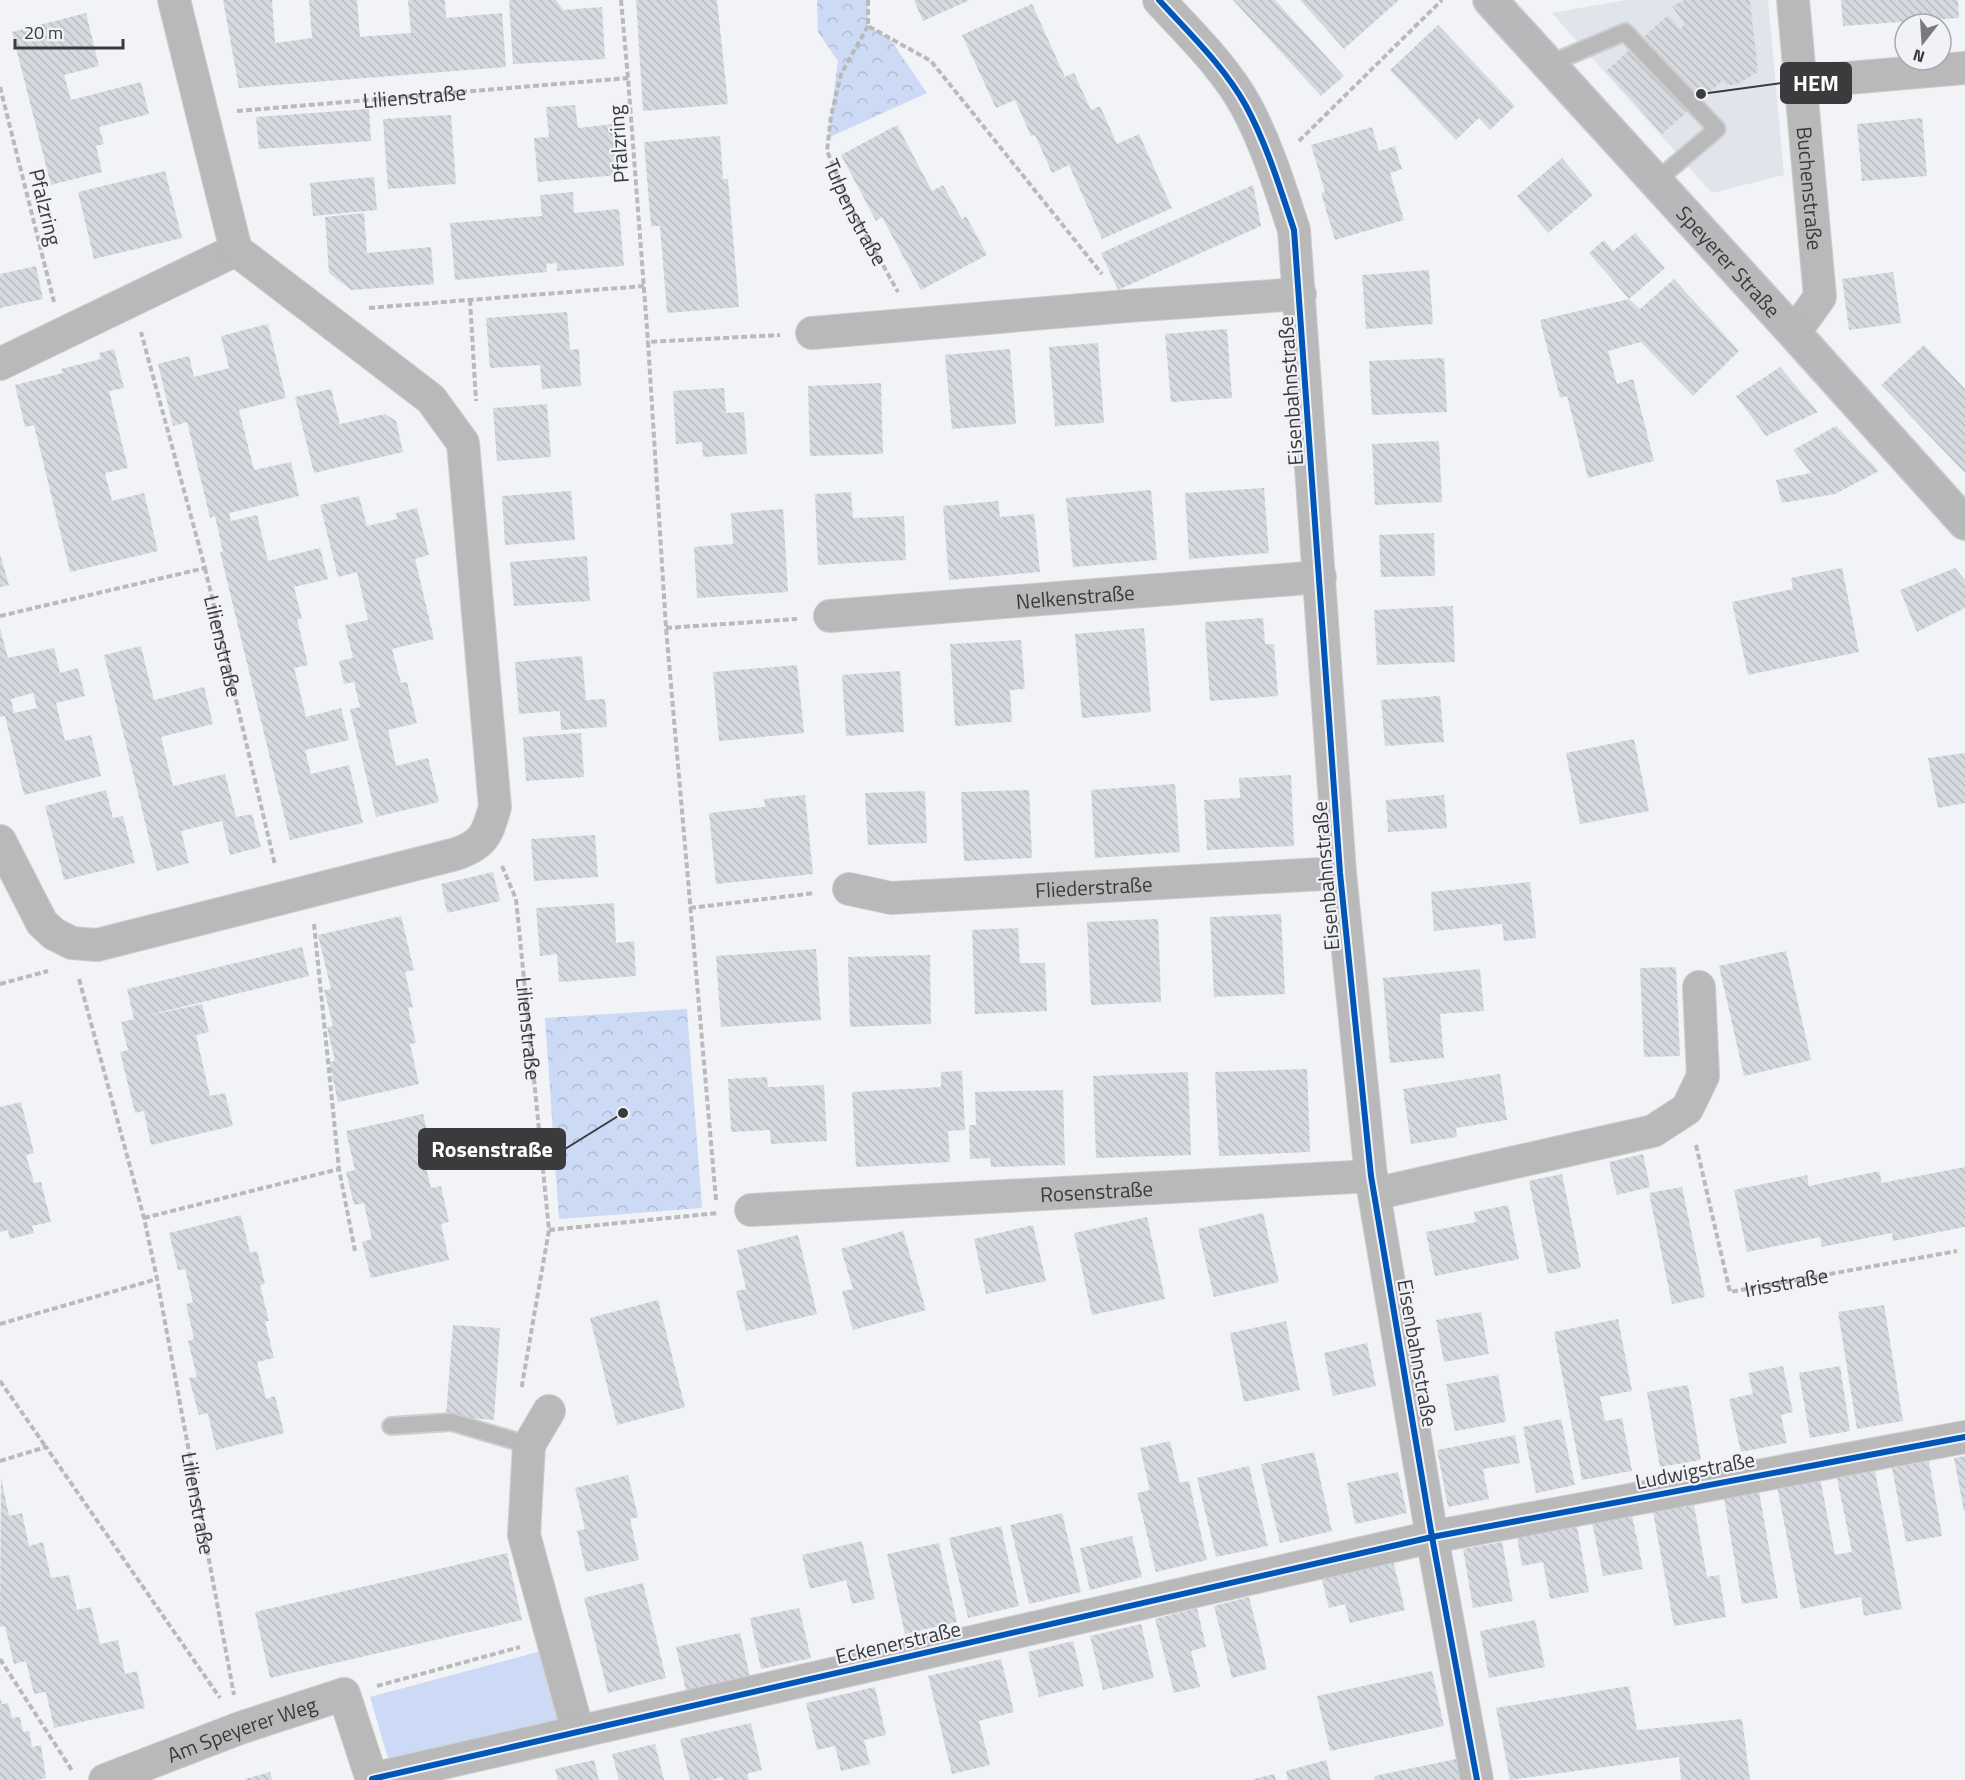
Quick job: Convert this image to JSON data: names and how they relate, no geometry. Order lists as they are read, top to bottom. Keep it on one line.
{"streets":{"main road":["Speyerer Straße"],"street":["Buchenstraße","Eisenbahnstraße","Nelkenstraße","Fliederstraße","Rosenstraße","Ludwigstraße","Eckenerstraße","Am Speyerer Weg"],"path":["Lilienstraße","Pfalzring","Tulpenstraße","Irisstraße"]},"crossings":[["Lilienstraße","Pfalzring"],["Lilienstraße","Am Speyerer Weg"],["Buchenstraße","Speyerer Straße"],["Eisenbahnstraße","Nelkenstraße"],["Eisenbahnstraße","Fliederstraße"],["Eisenbahnstraße","Rosenstraße"],["Eisenbahnstraße","Ludwigstraße"],["Eisenbahnstraße","Eckenerstraße"],["Ludwigstraße","Eckenerstraße"]],"places":["HEM","Rosenstraße"],"scale_bar":"20 m","north":"bottom"}
